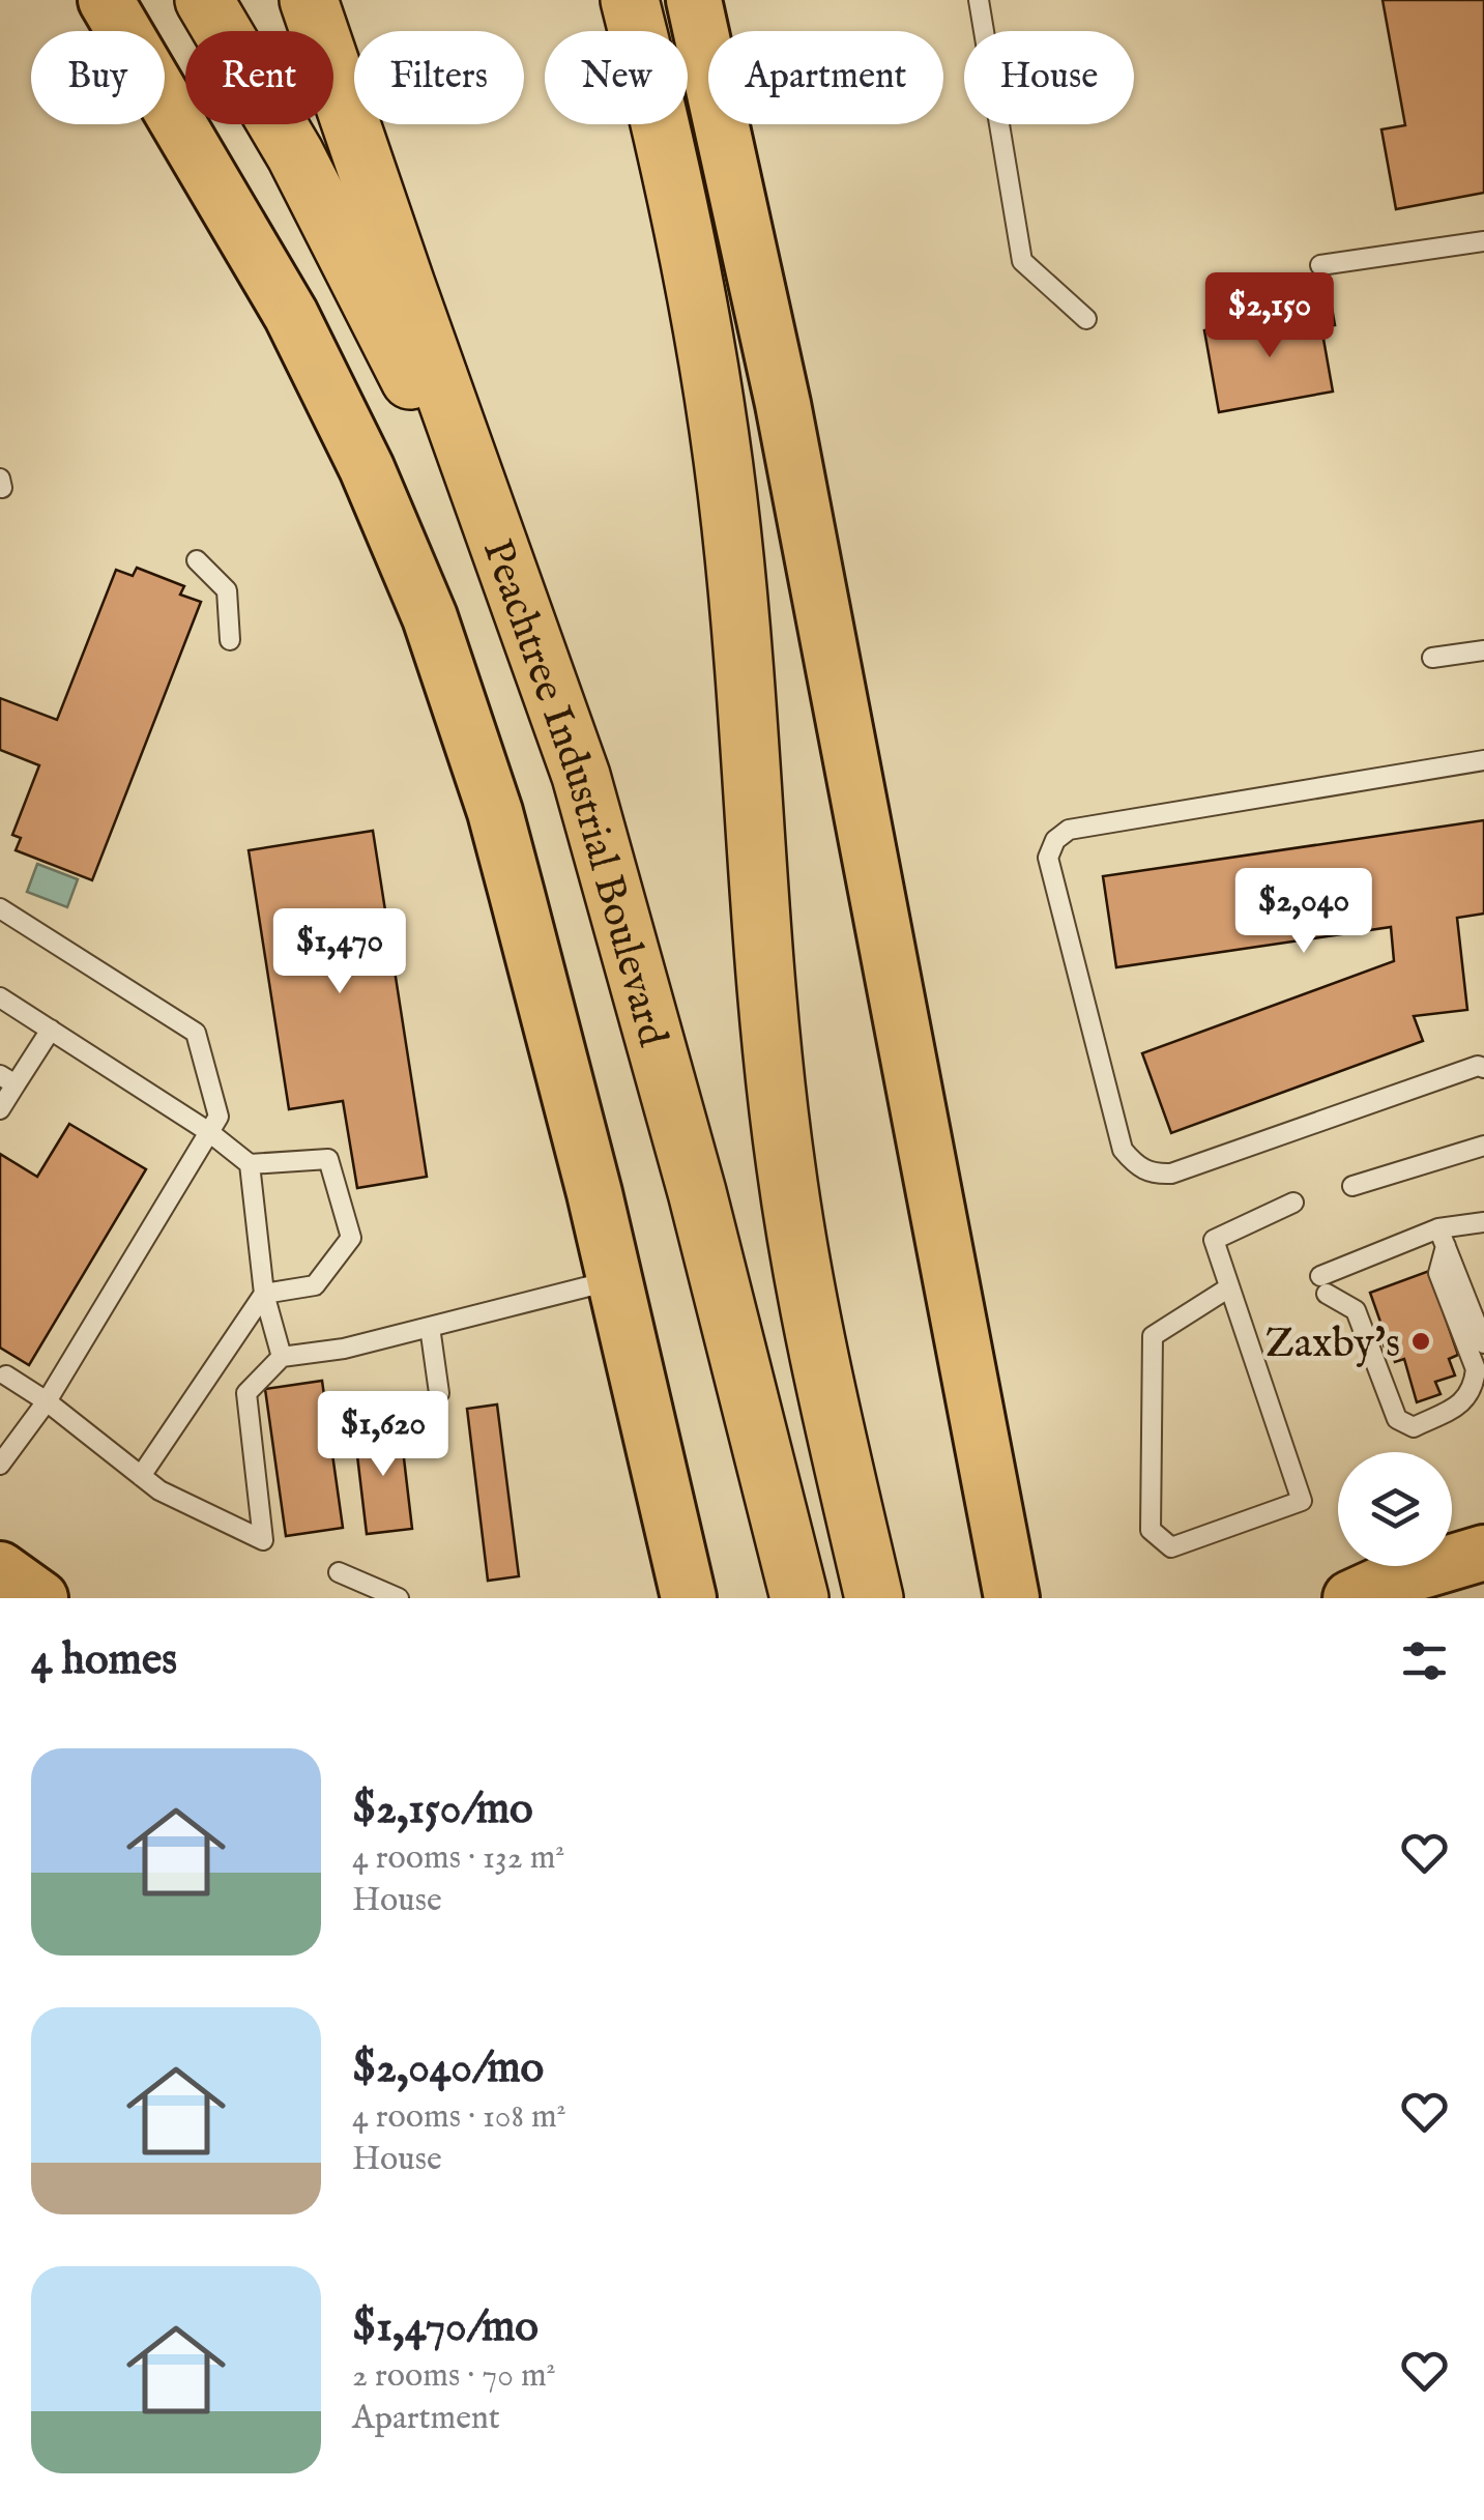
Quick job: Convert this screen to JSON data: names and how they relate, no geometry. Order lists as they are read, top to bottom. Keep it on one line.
{"streets":{"highway":["Peachtree Industrial Boulevard"]},"places":["Zaxby's"],"page":{"chip":["Buy","Rent","Filters","New","Apartment","House"],"price":["$2,150","$2,040","$1,470","$1,620"],"heading":"4 homes","list":[{"name":"$2,150/mo","note":"4 rooms · 132 m² · House"},{"name":"$2,040/mo","note":"4 rooms · 108 m² · House"},{"name":"$1,470/mo","note":"2 rooms · 70 m² · Apartment"}]}}
